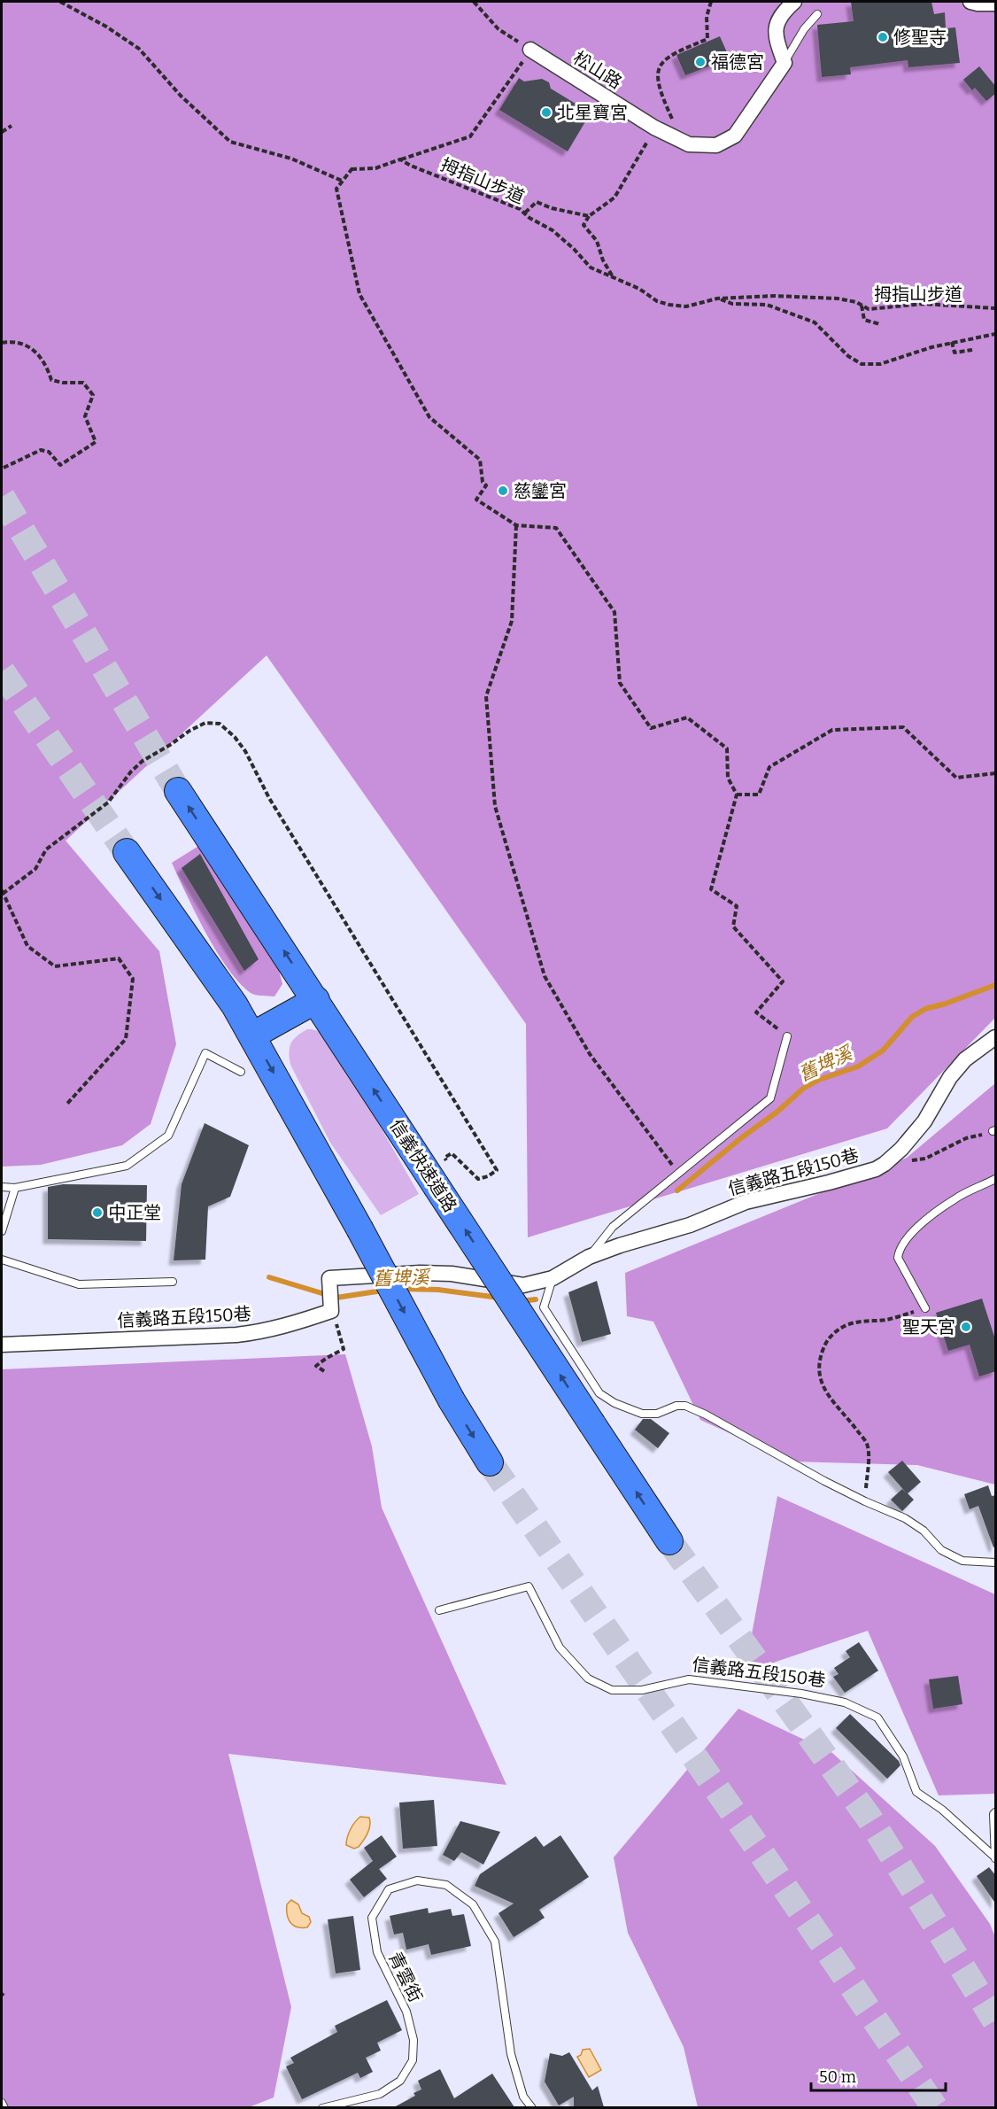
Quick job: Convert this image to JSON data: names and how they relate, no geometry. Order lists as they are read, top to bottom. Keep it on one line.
{"streets":{"highway":["信義快速道路"],"street":["松山路","信義路五段150巷"],"lane":["青雲街"],"path":["拇指山步道"]},"water":["舊埤溪"],"places":["修聖寺","福德宮","北星寶宮","慈鑾宮","中正堂","聖天宮"],"scale_bar":"50 m"}
